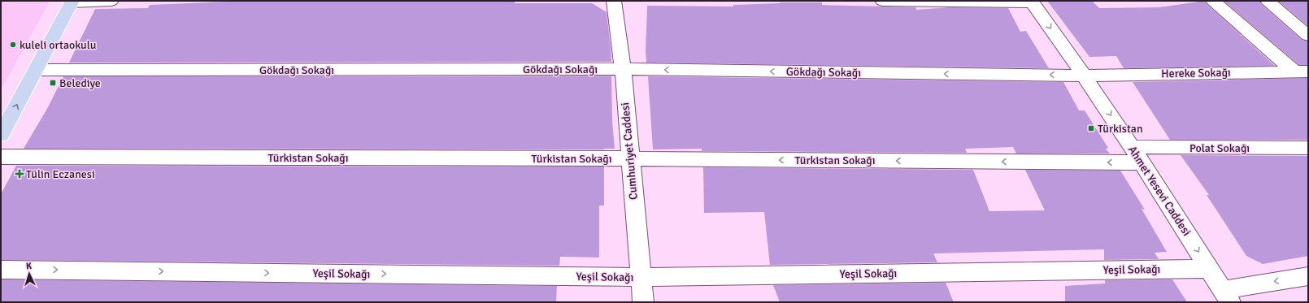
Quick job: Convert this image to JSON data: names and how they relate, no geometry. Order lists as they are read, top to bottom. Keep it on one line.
{"streets":{"street":["Gökdağı Sokağı","Hereke Sokağı","Polat Sokağı","Cumhuriyet Caddesi","Türkistan Sokağı","Ahmet Yesevi Caddesi","Yeşil Sokağı"]},"crossings":[["Gökdağı Sokağı","Hereke Sokağı"],["Gökdağı Sokağı","Cumhuriyet Caddesi"],["Gökdağı Sokağı","Ahmet Yesevi Caddesi"],["Hereke Sokağı","Ahmet Yesevi Caddesi"],["Polat Sokağı","Ahmet Yesevi Caddesi"],["Cumhuriyet Caddesi","Türkistan Sokağı"],["Cumhuriyet Caddesi","Yeşil Sokağı"],["Türkistan Sokağı","Ahmet Yesevi Caddesi"],["Ahmet Yesevi Caddesi","Yeşil Sokağı"]],"one_way":["Türkistan Sokağı","Ahmet Yesevi Caddesi","Yeşil Sokağı"],"places":{"other":["kuleli ortaokulu"],"transit":["Belediye","Türkistan"],"health":["Tülin Eczanesi"]},"north":"top"}
